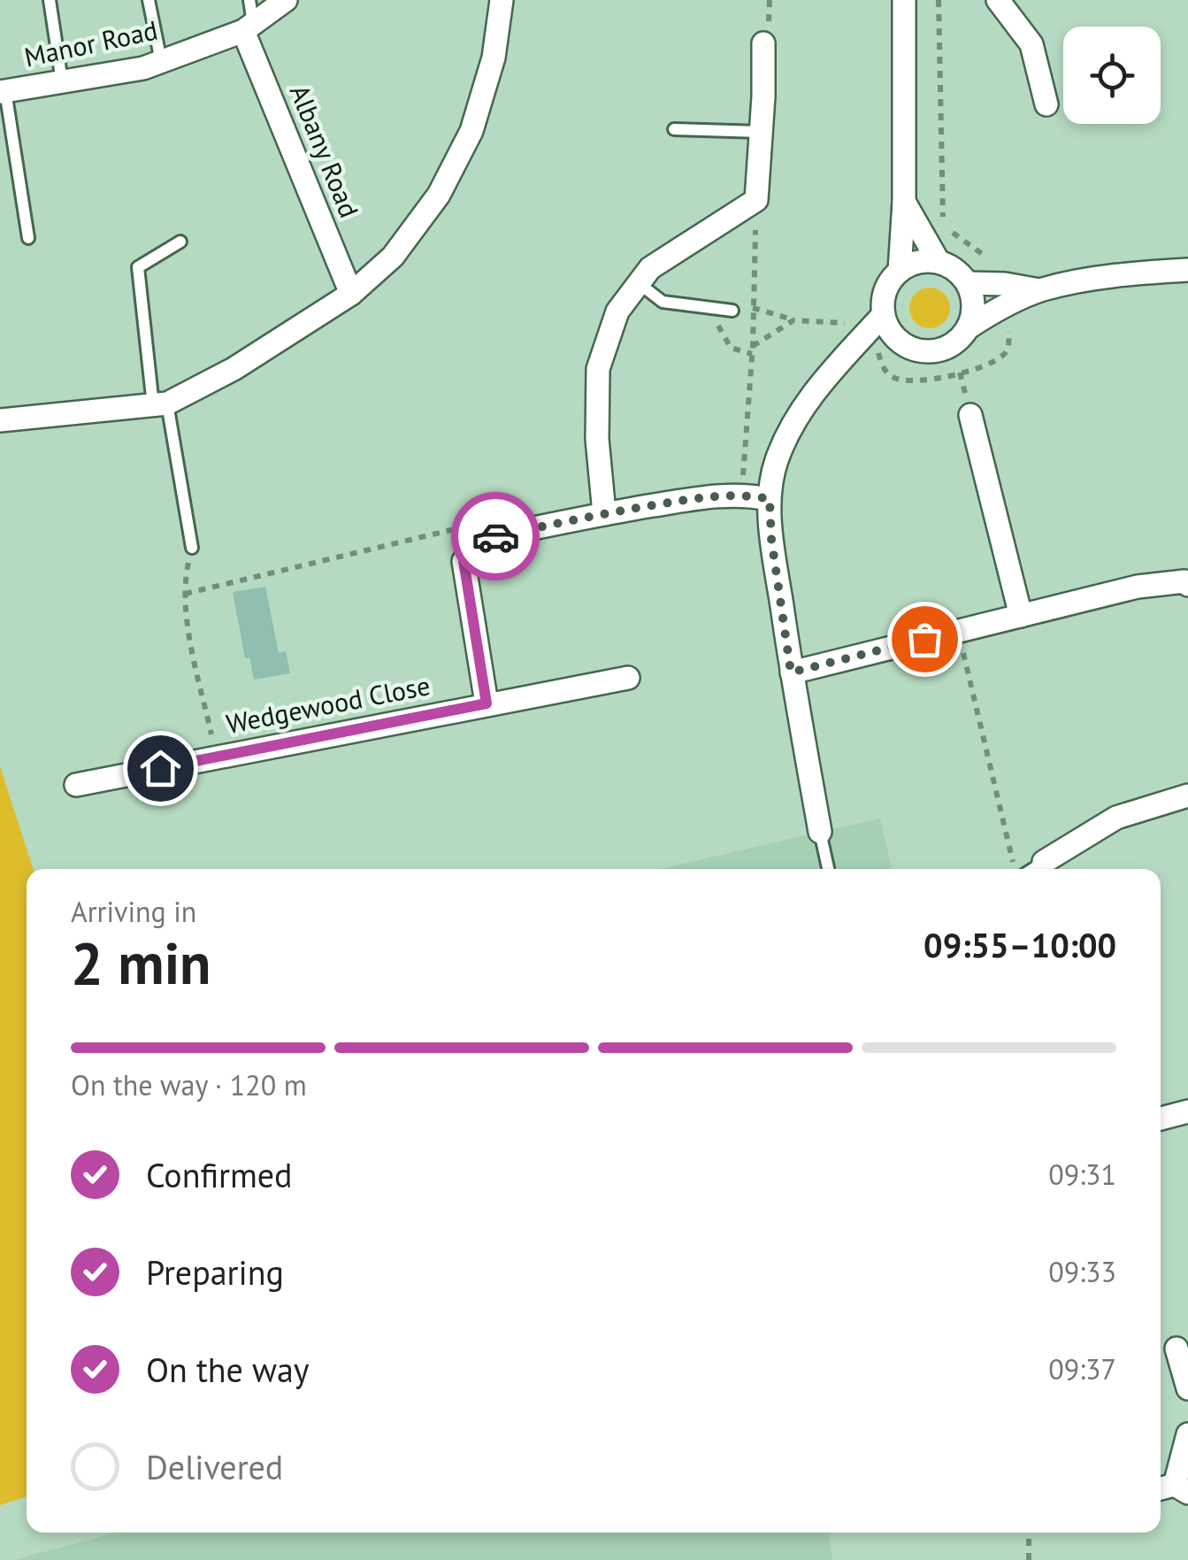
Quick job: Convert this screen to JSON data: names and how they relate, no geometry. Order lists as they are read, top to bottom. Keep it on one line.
{"streets":{"street":["Manor Road","Albany Road","Wedgewood Close"]},"crossings":[["Manor Road","Albany Road"]],"page":{"heading":["2 min","Arriving in","09:55–10:00"],"bar":"On the way · 120 m","list":[["Confirmed","09:31"],["Preparing","09:33"],["On the way","09:37"],"Delivered"]}}
